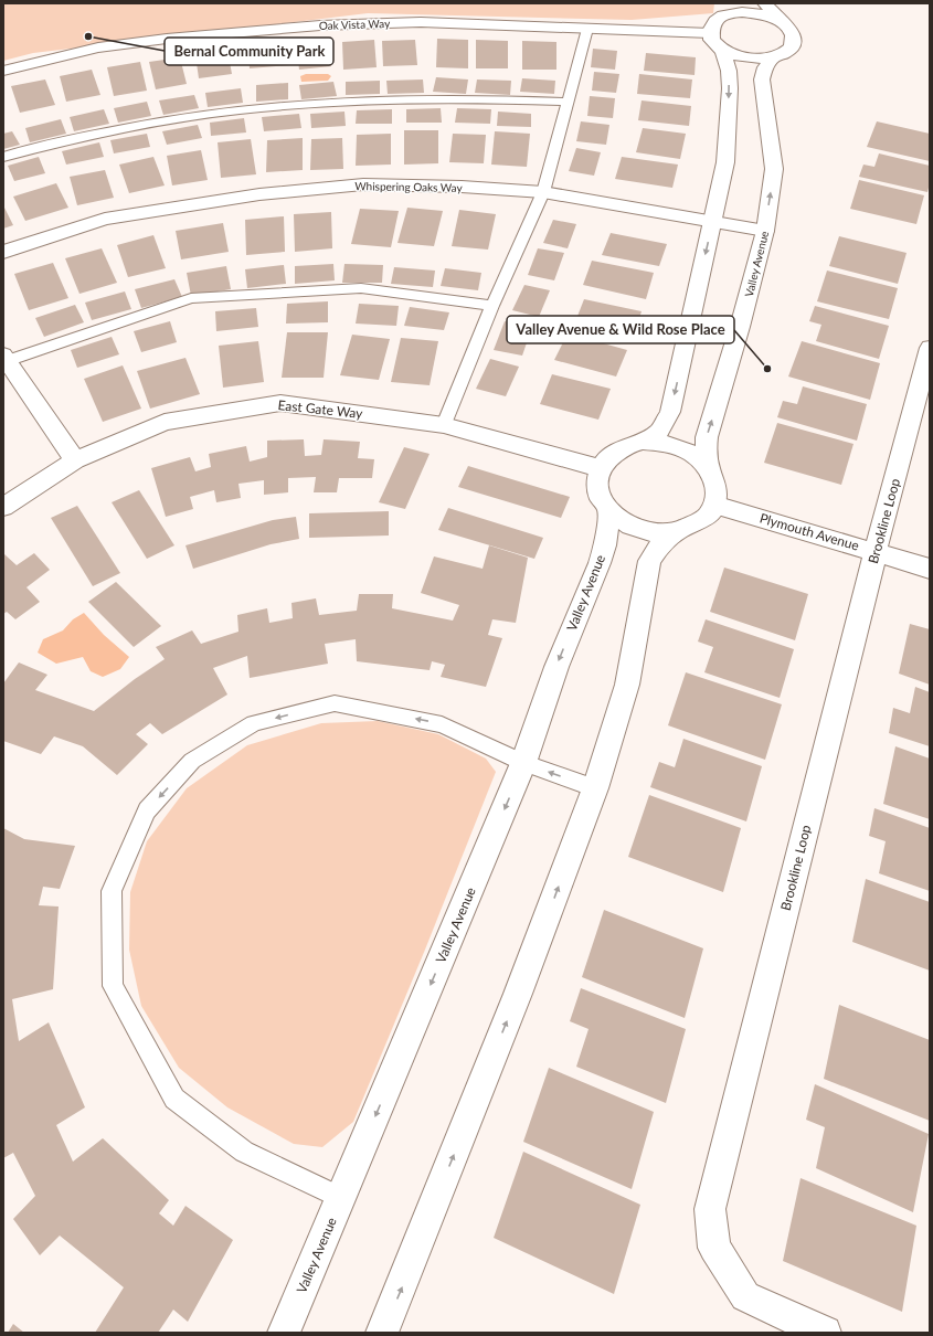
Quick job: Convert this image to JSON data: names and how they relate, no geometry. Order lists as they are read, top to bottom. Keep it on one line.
{"streets":{"street":["Oak Vista Way","Whispering Oaks Way","Valley Avenue","East Gate Way","Brookline Loop","Plymouth Avenue"]},"crossings":[["Oak Vista Way","Valley Avenue"],["Whispering Oaks Way","Valley Avenue"],["Valley Avenue","East Gate Way"],["Valley Avenue","Plymouth Avenue"],["East Gate Way","Plymouth Avenue"],["Brookline Loop","Plymouth Avenue"]],"places":["Bernal Community Park","Valley Avenue & Wild Rose Place"]}
